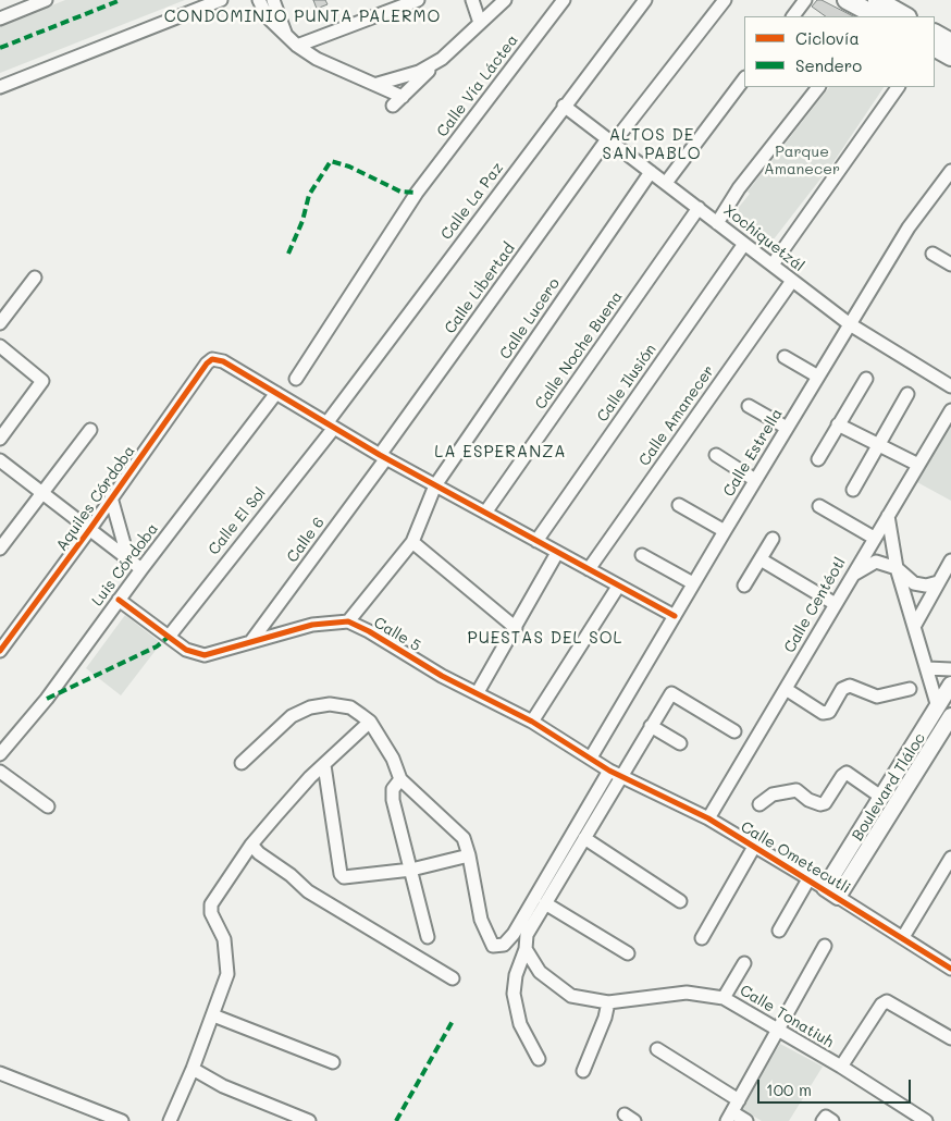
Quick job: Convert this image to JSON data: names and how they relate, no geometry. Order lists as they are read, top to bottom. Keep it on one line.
{"streets":{"street":["Calle Vía Láctea","Calle La Paz","Xochiquetzál","Calle Libertad","Calle Lucero","Calle Noche Buena","Calle Ilusión","Calle Amanecer","Calle Estrella","Aquiles Córdoba","Calle El Sol","Calle 6","Luis Córdoba","Calle Centéotl","Calle 5","Boulevard Tláloc","Calle Ometecutli","Calle Tonatiuh"]},"crossings":[["Calle La Paz","Xochiquetzál"],["Calle La Paz","Calle El Sol"],["Xochiquetzál","Calle Libertad"],["Xochiquetzál","Calle Lucero"],["Xochiquetzál","Calle Noche Buena"],["Xochiquetzál","Calle Ilusión"],["Xochiquetzál","Calle Amanecer"],["Xochiquetzál","Calle Estrella"],["Calle Libertad","Calle 6"],["Calle Lucero","Calle 5"],["Calle Estrella","Calle 5"],["Aquiles Córdoba","Luis Córdoba"],["Calle Centéotl","Calle Ometecutli"],["Calle 5","Calle Ometecutli"],["Boulevard Tláloc","Calle Ometecutli"]],"districts":["CONDOMINIO PUNTA PALERMO","ALTOS DE SAN PABLO","LA ESPERANZA","PUESTAS DEL SOL"],"parks":["Parque Amanecer"],"legend":["Ciclovía","Sendero"],"scale_bar":"100 m"}
